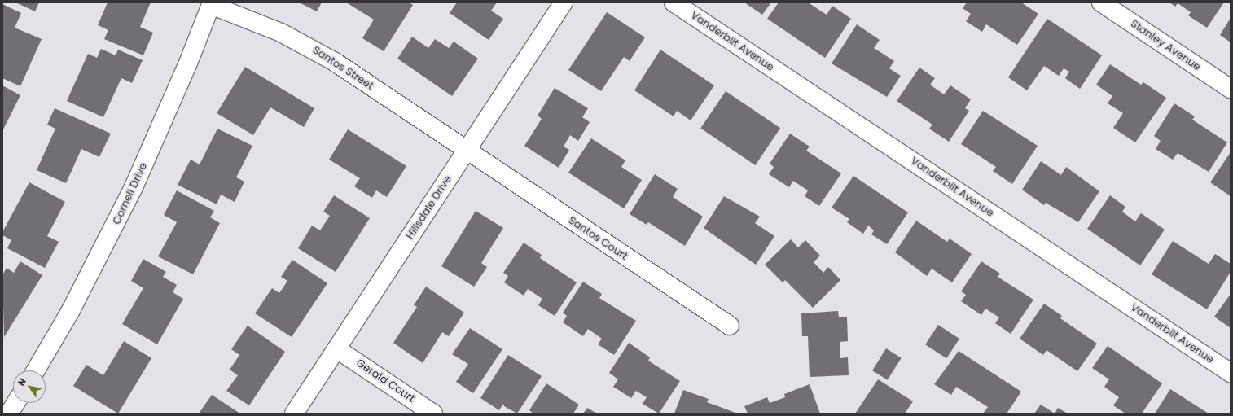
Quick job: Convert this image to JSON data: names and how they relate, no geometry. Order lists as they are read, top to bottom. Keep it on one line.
{"streets":{"street":["Vanderbilt Avenue","Stanley Avenue","Santos Street","Cornell Drive","Hillsdale Drive","Santos Court","Gerald Court"]},"crossings":[["Santos Street","Cornell Drive"],["Santos Street","Hillsdale Drive"],["Santos Street","Santos Court"],["Hillsdale Drive","Santos Court"],["Hillsdale Drive","Gerald Court"]],"north":"top left"}
